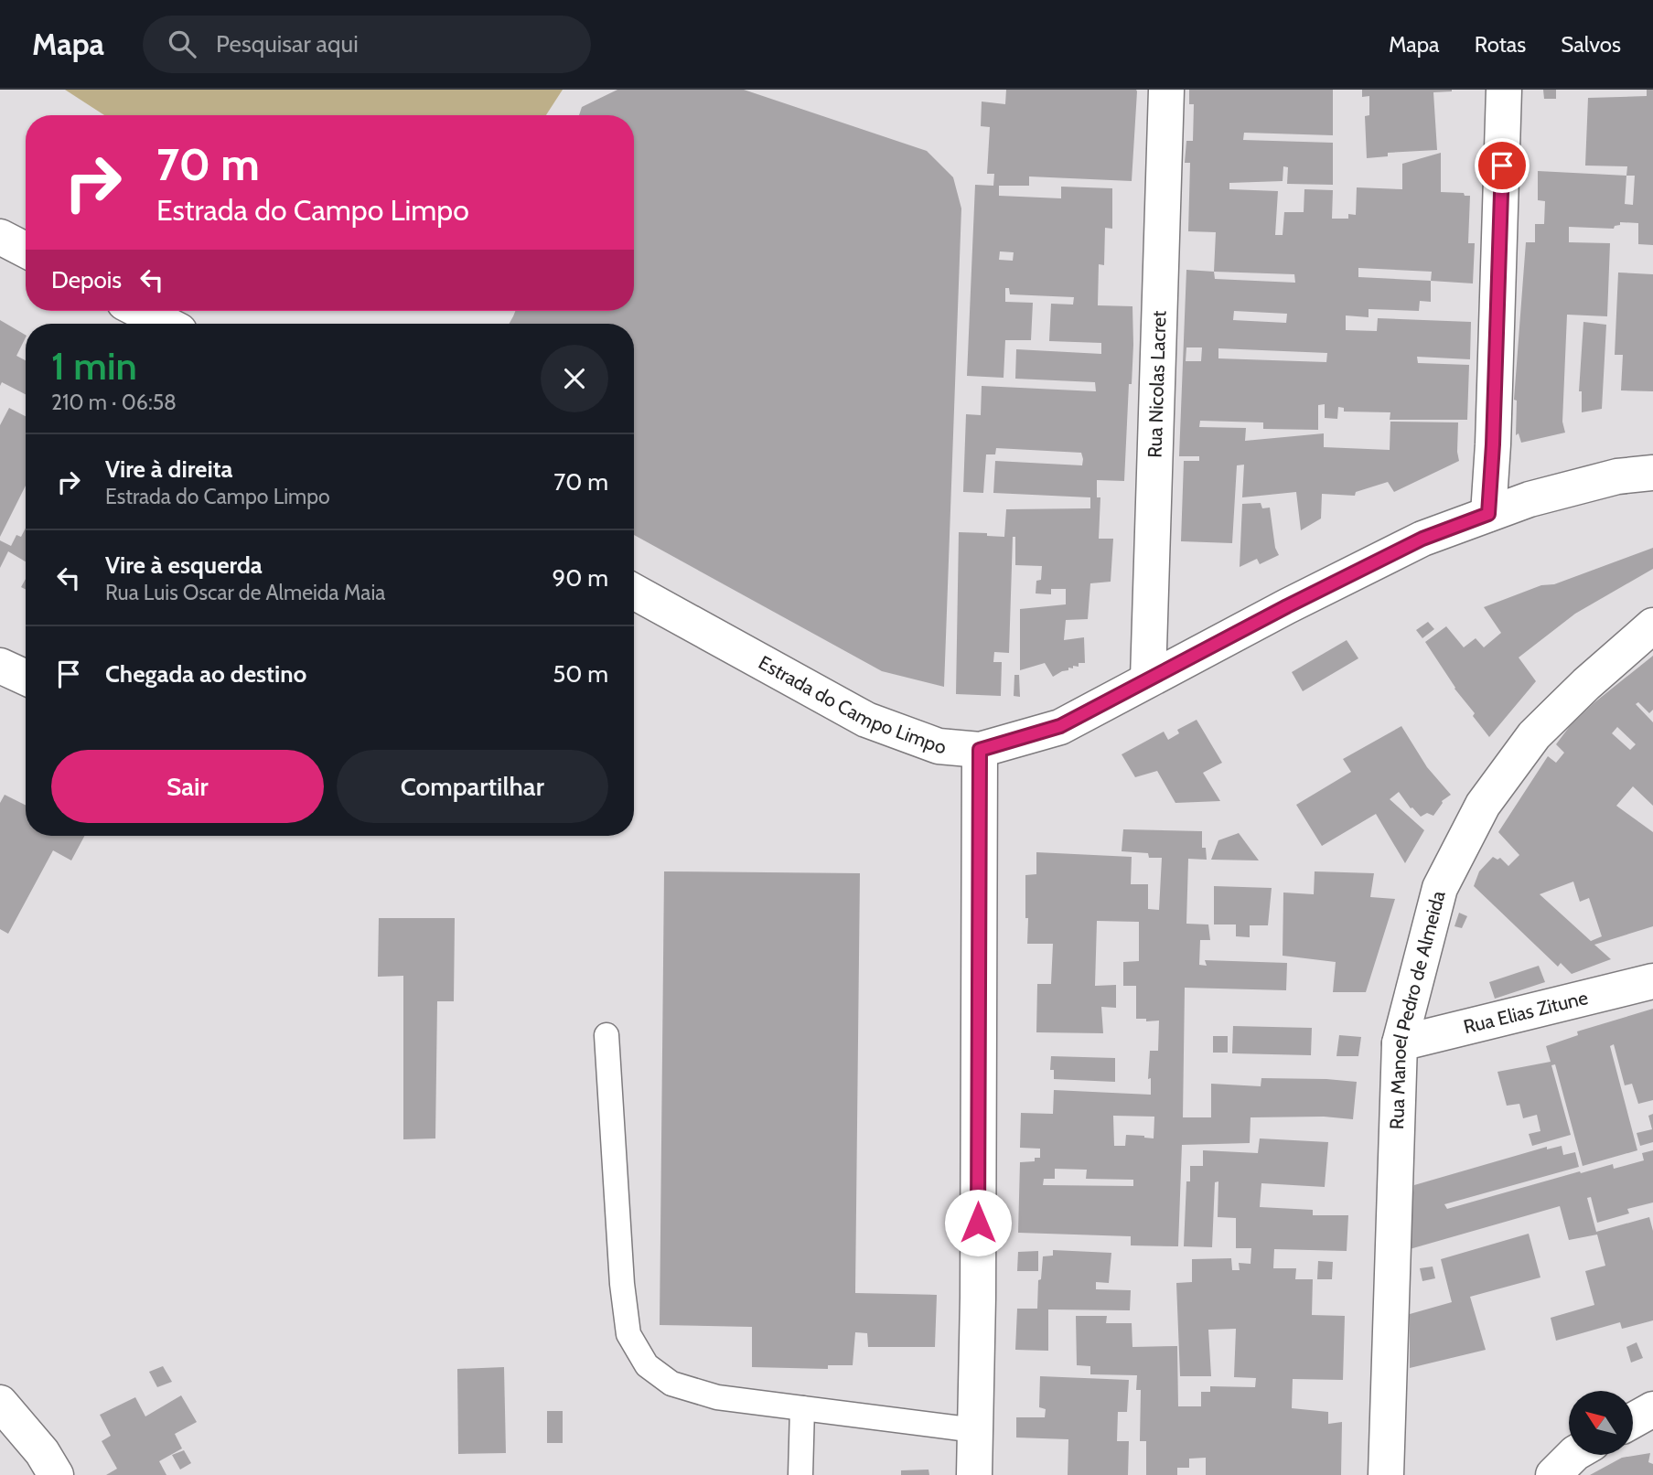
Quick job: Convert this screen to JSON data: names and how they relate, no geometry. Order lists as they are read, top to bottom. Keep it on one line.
{"streets":{"street":["Rua Nicolas Lacret","Estrada do Campo Limpo","Rua Manoel Pedro de Almeida","Rua Elias Zitune"]},"crossings":[["Rua Nicolas Lacret","Estrada do Campo Limpo"],["Rua Manoel Pedro de Almeida","Rua Elias Zitune"]],"north":"top left","page":{"header":"Mapa","search":"Pesquisar aqui","nav":["Mapa","Rotas","Salvos"],"turn":["70 m","Estrada do Campo Limpo"],"then":"Depois","heading":["1 min","210 m · 06:58"],"list":[{"name":"Vire à direita","note":"Estrada do Campo Limpo","value":"70 m"},{"name":"Vire à esquerda","note":"Rua Luis Oscar de Almeida Maia","value":"90 m"},{"name":"Chegada ao destino","value":"50 m"}],"buttons":["Sair","Compartilhar"]}}
